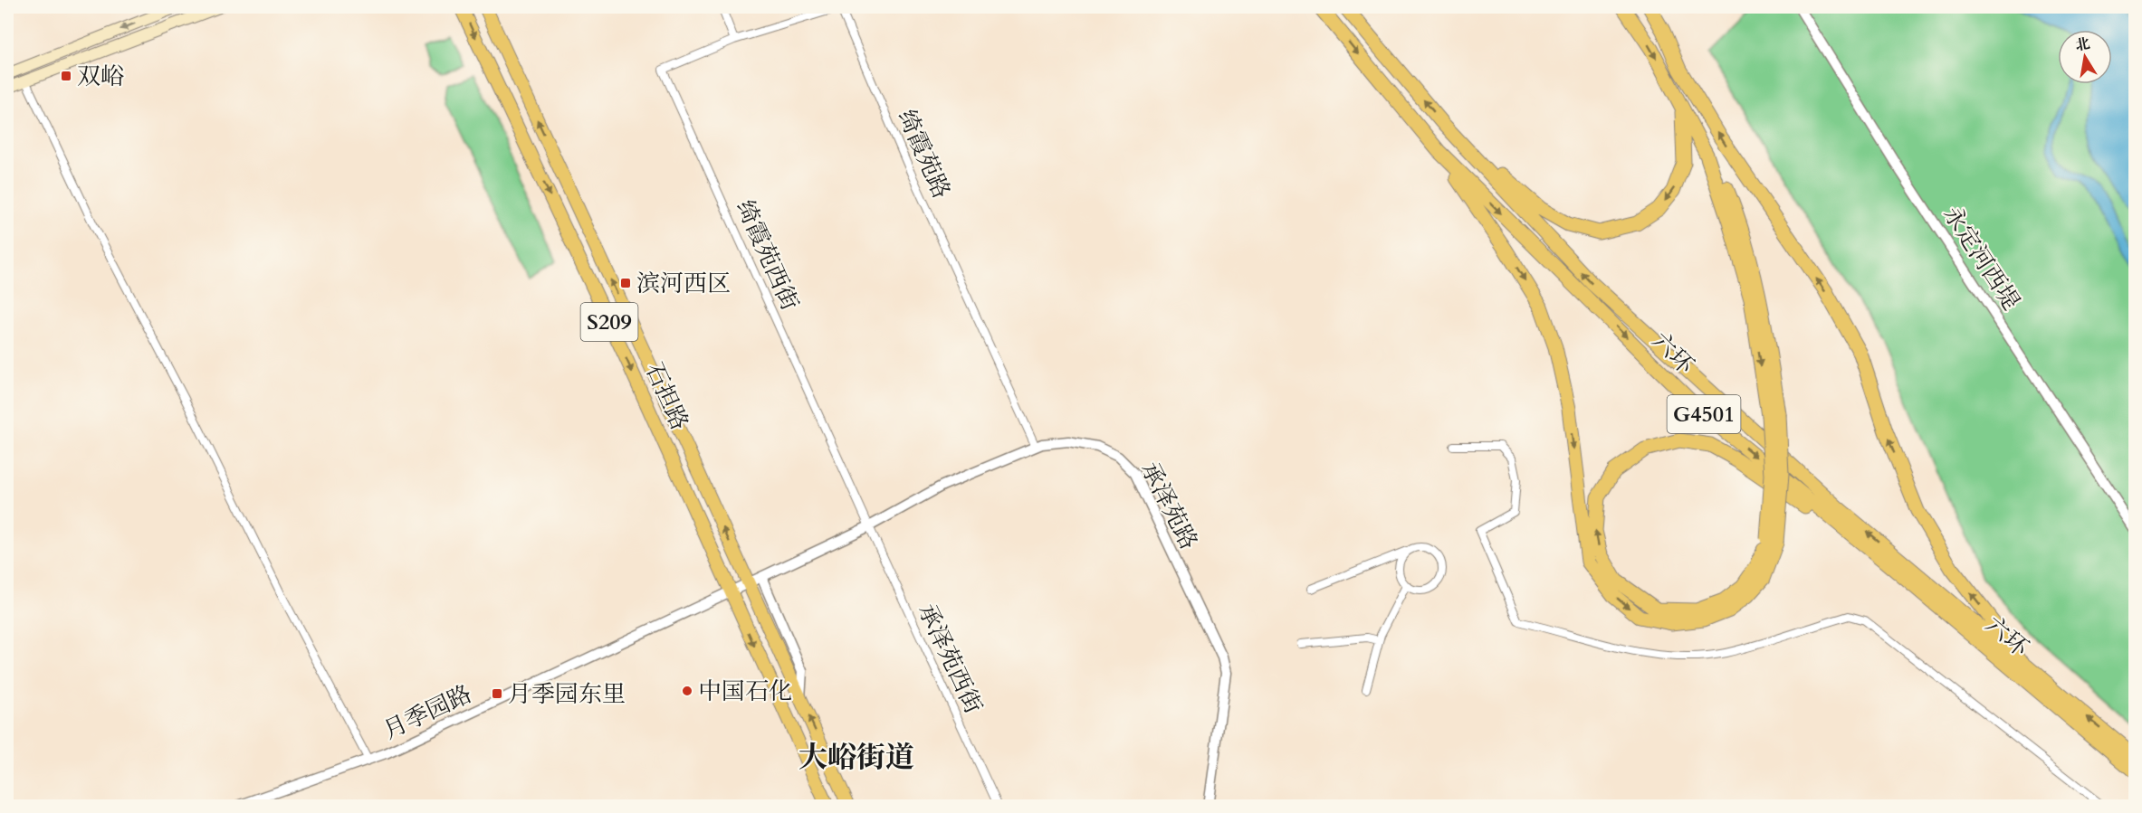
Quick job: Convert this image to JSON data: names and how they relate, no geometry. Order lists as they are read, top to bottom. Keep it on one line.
{"streets":{"highway":["六环","G4501"],"main road":["S209","石担路"],"street":["绮霞苑路","绮霞苑西街","永定河西堤","承泽苑路","承泽苑西街","月季园路"]},"crossings":[["绮霞苑路","绮霞苑西街"],["绮霞苑路","承泽苑路"],["绮霞苑西街","承泽苑路"],["绮霞苑西街","承泽苑西街"],["石担路","承泽苑路"],["石担路","月季园路"],["承泽苑路","承泽苑西街"],["承泽苑路","月季园路"]],"districts":["大峪街道"],"places":{"transit":["双峪","滨河西区","月季园东里"],"other":["中国石化"]},"north":"top"}
